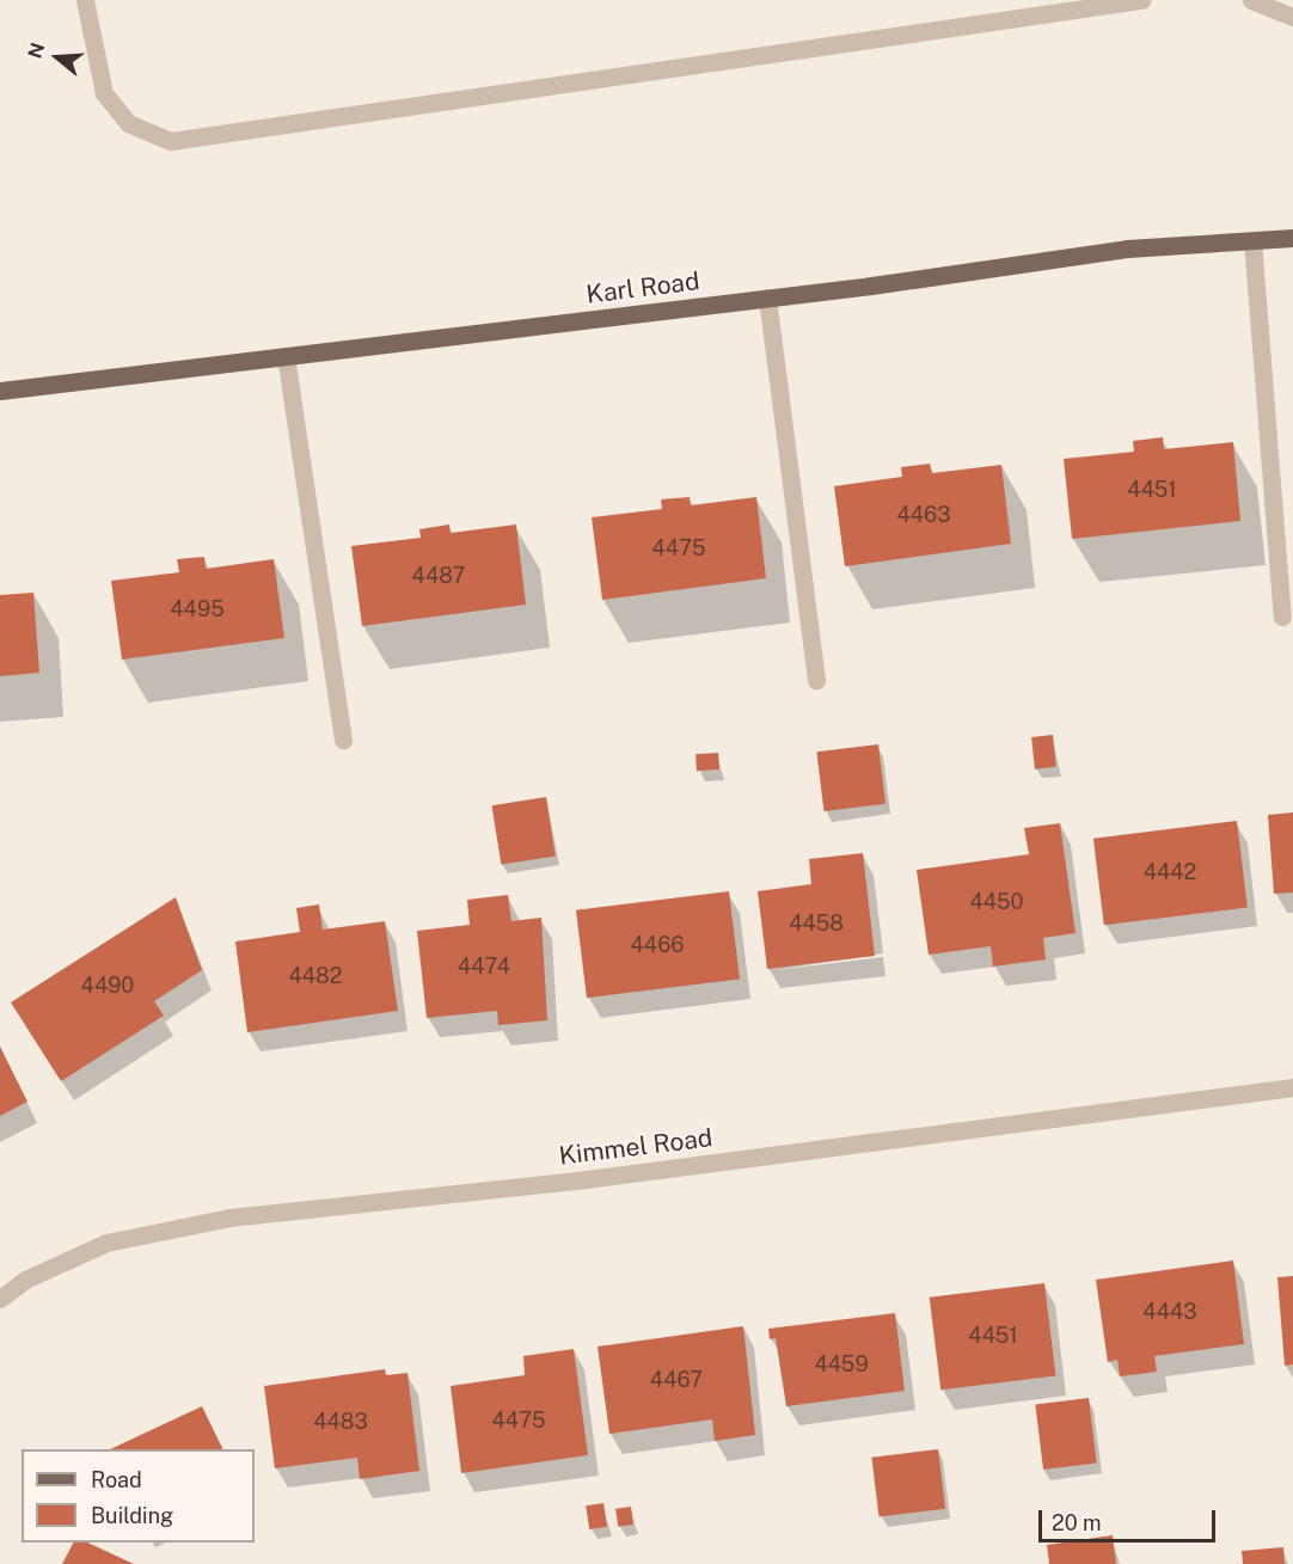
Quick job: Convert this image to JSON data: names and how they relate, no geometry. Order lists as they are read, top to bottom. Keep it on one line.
{"streets":{"main road":["Karl Road"],"street":["Kimmel Road"]},"house_numbers":["4451","4463","4475","4487","4495","4442","4450","4458","4466","4474","4482","4490","4443","4451","4459","4467","4475","4483"],"legend":["Road","Building"],"scale_bar":"20 m","north":"left"}
